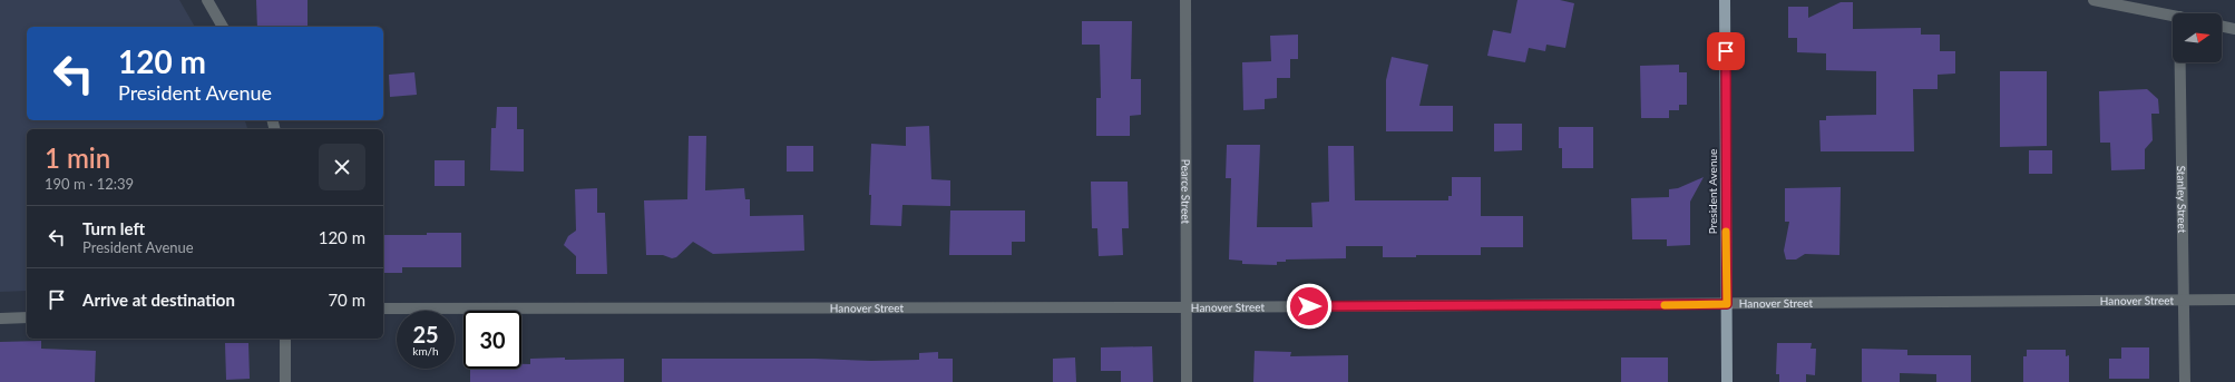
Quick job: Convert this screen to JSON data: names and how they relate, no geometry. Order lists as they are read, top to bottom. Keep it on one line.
{"streets":{"main road":["President Avenue"],"street":["Pearce Street","Stanley Street","Hanover Street"]},"crossings":[["Pearce Street","Hanover Street"],["President Avenue","Hanover Street"],["Stanley Street","Hanover Street"]],"north":"right","page":{"turn":["120 m","President Avenue"],"heading":["1 min","190 m · 12:39"],"list":[{"name":"Turn left","note":"President Avenue","value":"120 m"},{"name":"Arrive at destination","value":"70 m"}],"speed":"25 km/h","limit":"30"}}
